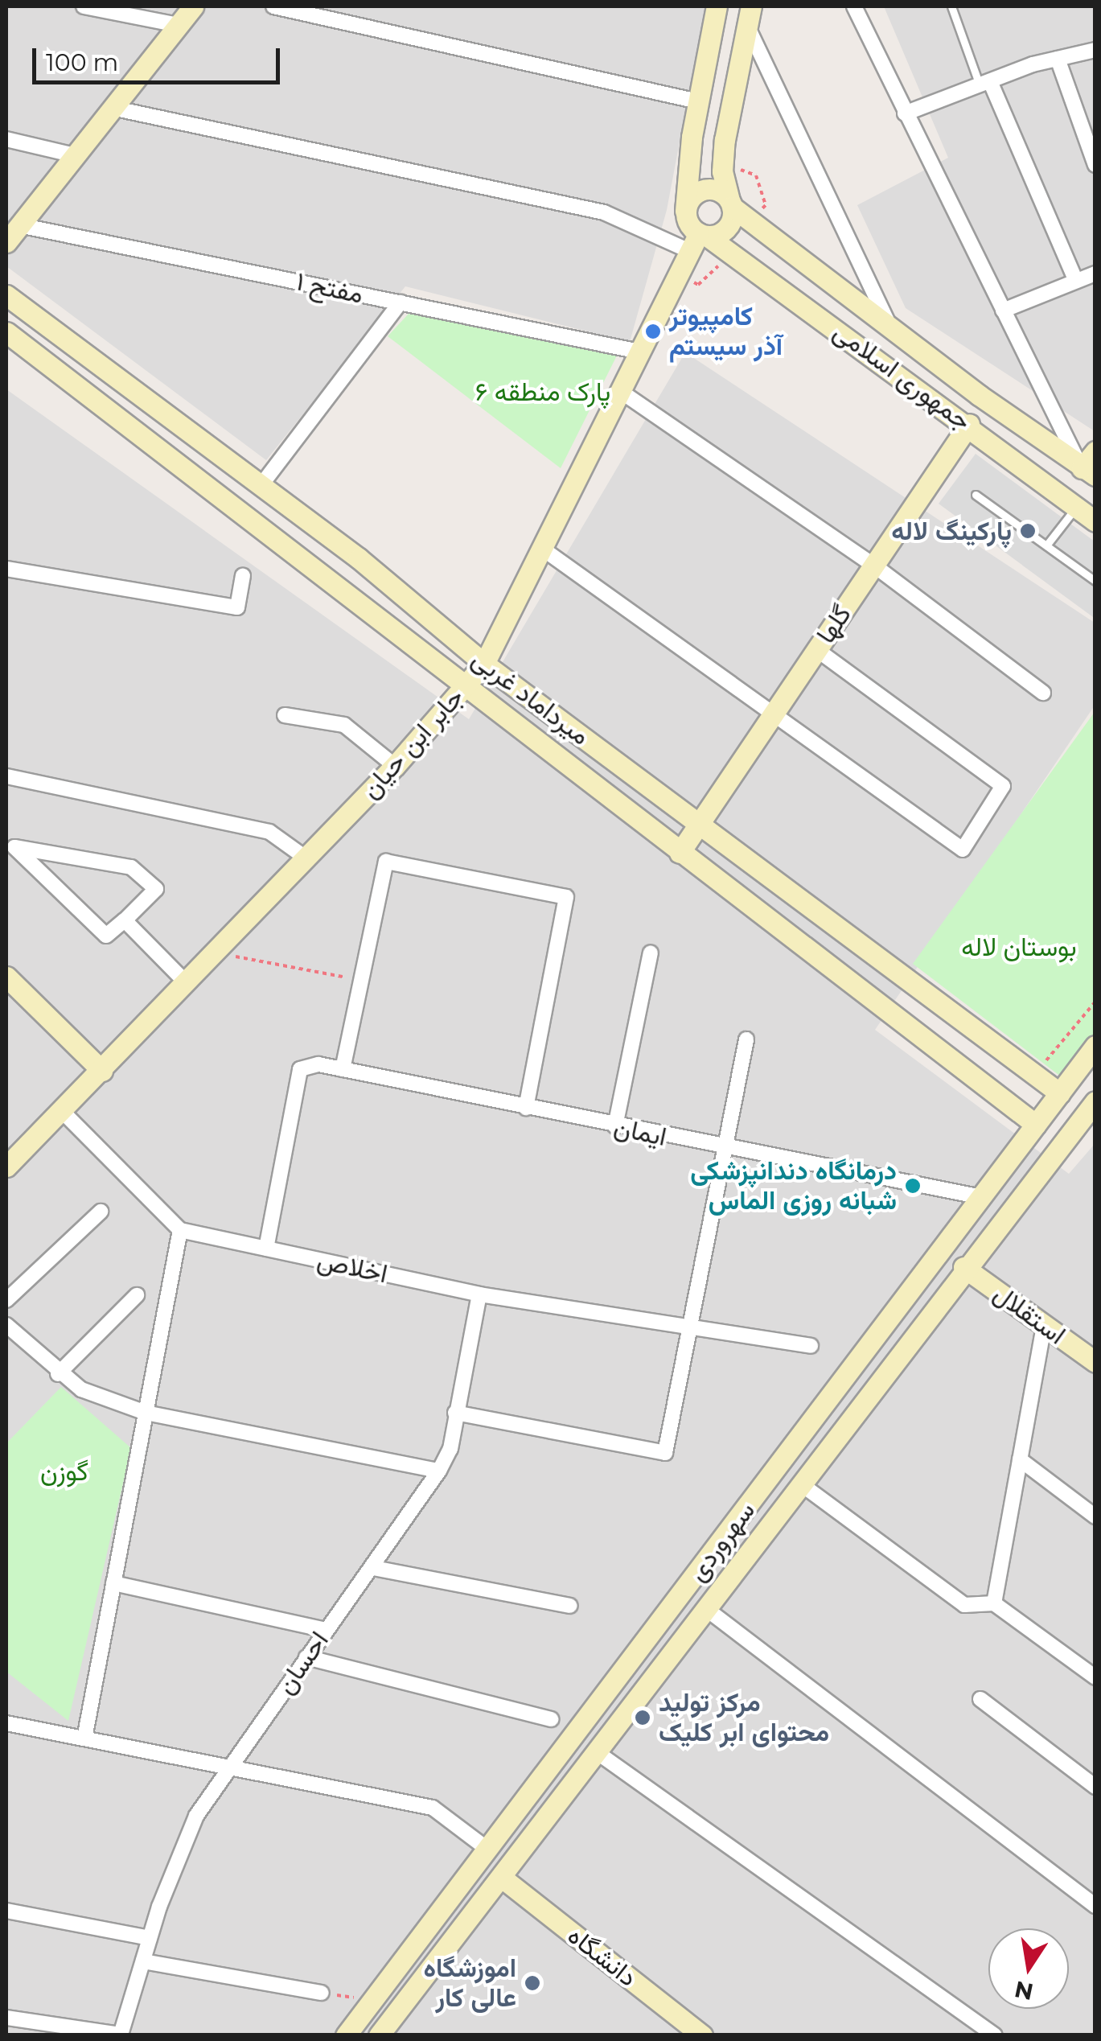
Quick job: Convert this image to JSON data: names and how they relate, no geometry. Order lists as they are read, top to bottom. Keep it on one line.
{"streets":{"street":["مفتح ۱","جمهوری اسلامی","گلها","میرداماد غربی","جابر ابن حیان","ایمان","اخلاص","استقلال","سهروردی","احسان","دانشگاه"]},"crossings":[["مفتح ۱","جابر ابن حیان"],["جمهوری اسلامی","گلها"],["جمهوری اسلامی","جابر ابن حیان"],["گلها","میرداماد غربی"],["میرداماد غربی","جابر ابن حیان"],["میرداماد غربی","سهروردی"],["ایمان","اخلاص"],["ایمان","سهروردی"],["اخلاص","احسان"],["استقلال","سهروردی"],["سهروردی","دانشگاه"]],"parks":["پارک منطقه ۶","بوستان لاله","گوزن"],"places":["کامپیوتر آذر سیستم","پارکینگ لاله","درمانگاه دندان‍‍پزشکی شبانه روزی الماس","مرکز تولید محتوای ابر کلیک","اموزشگاه عالی کار"],"scale_bar":"100 m","north":"bottom"}
